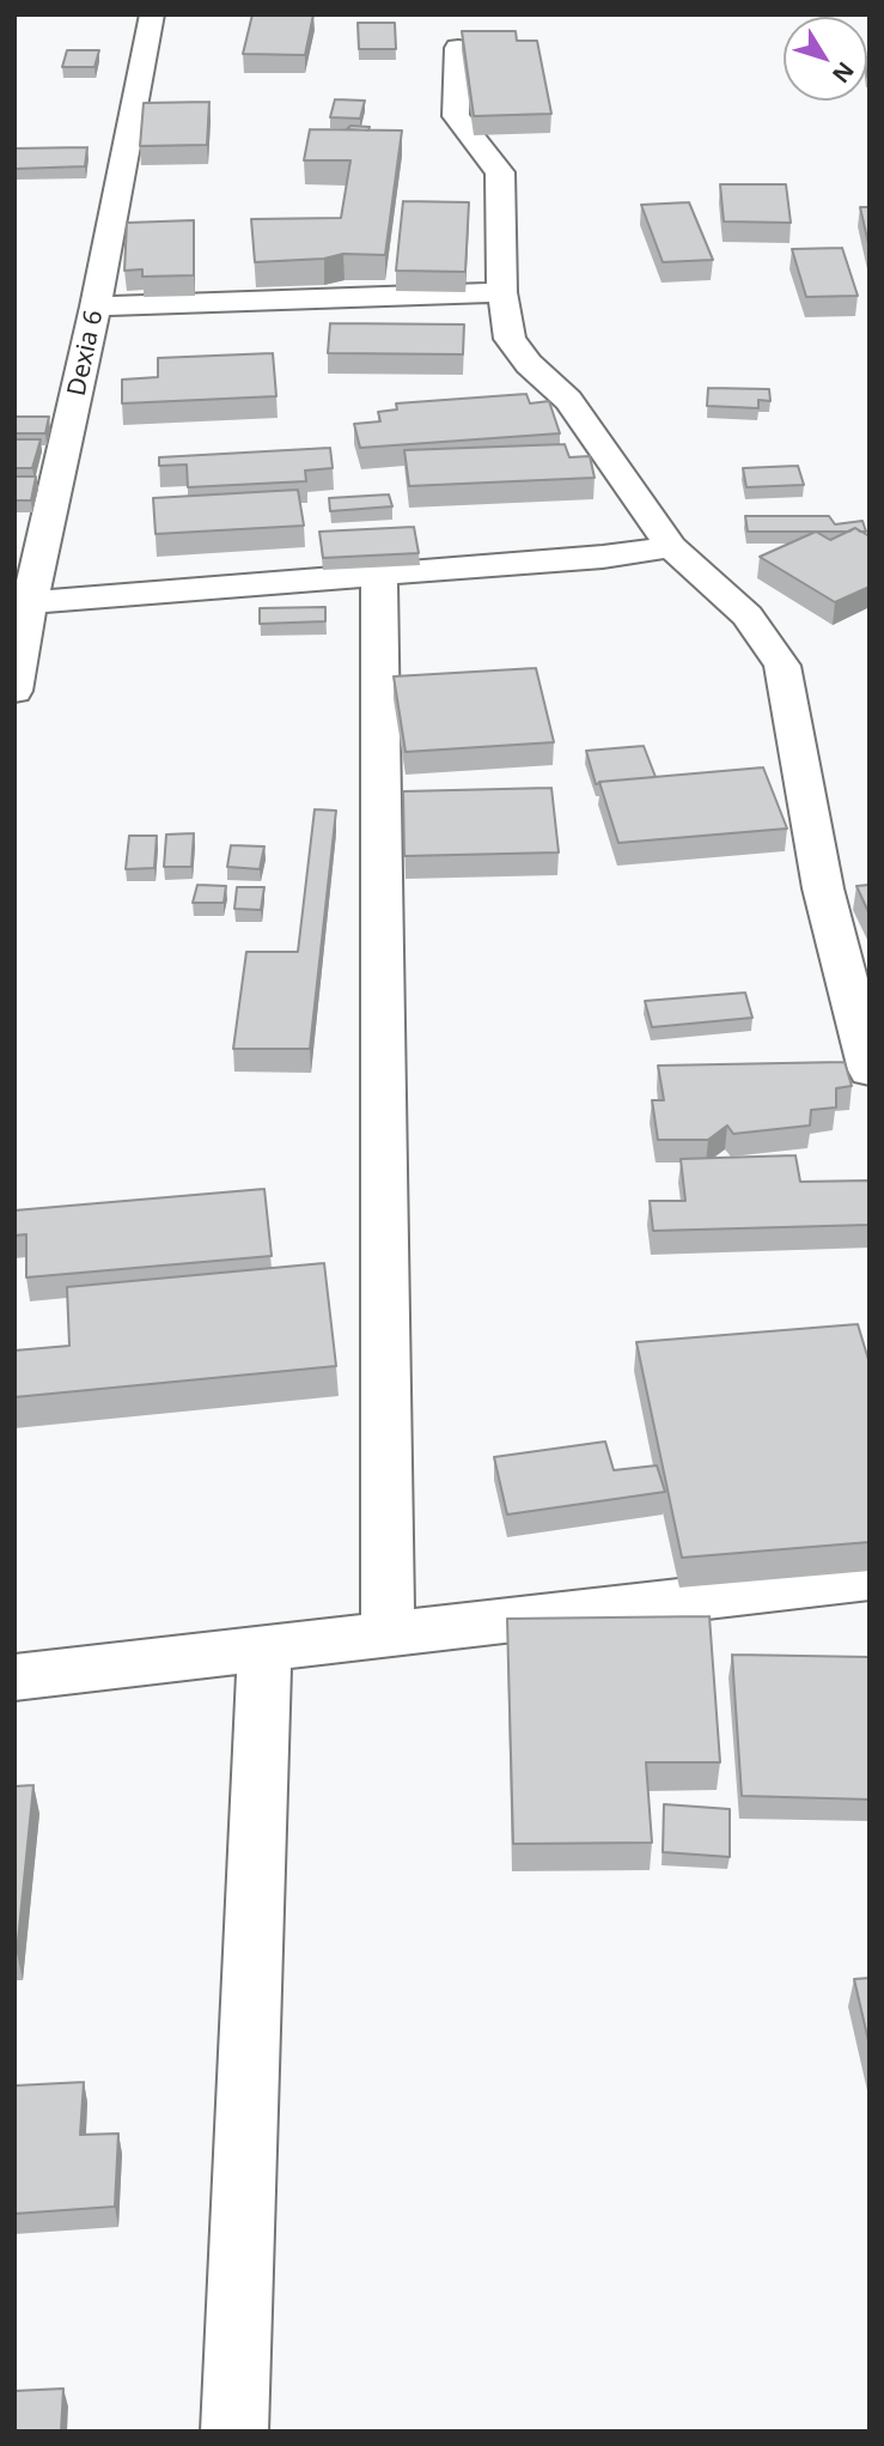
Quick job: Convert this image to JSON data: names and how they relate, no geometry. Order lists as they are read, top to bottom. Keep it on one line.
{"streets":{"street":["Dexia 6"]},"north":"bottom right"}
